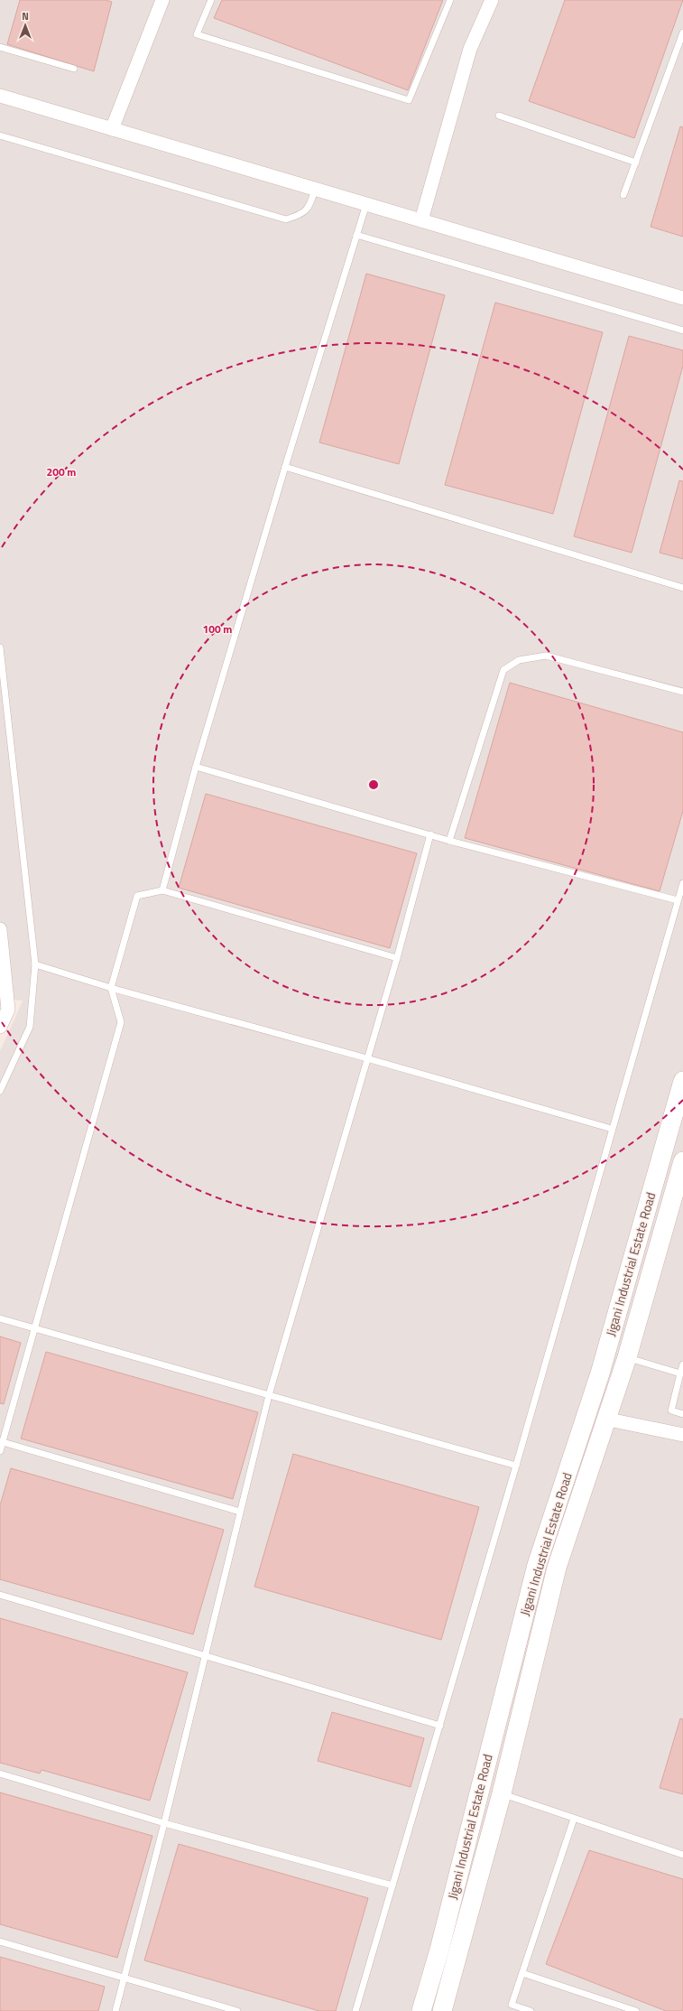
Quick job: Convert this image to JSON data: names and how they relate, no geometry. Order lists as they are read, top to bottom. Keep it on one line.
{"streets":{"main road":["Jigani Industrial Estate Road"]},"north":"top","rings":["200 m","100 m"]}
